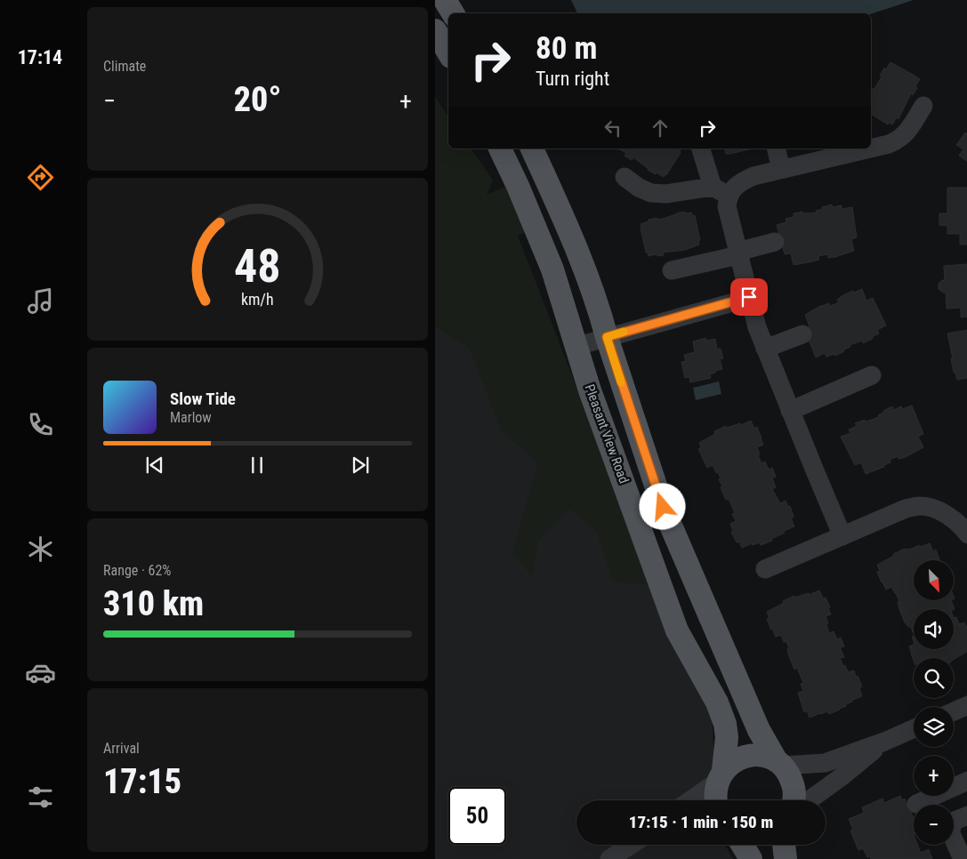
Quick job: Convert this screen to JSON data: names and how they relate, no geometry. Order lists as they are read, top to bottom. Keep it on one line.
{"streets":{"main road":["Pleasant View Road"]},"north":"bottom right","page":{"tabs":"17:14","tile":["Climate",["Range · 62%","310 km"],["Arrival","17:15"]],"turn":["80 m","Turn right"],"heat":["−","20°","+"],"song":["Slow Tide","Marlow"],"map_buttons":["+","−"],"limit":"50","trip":"17:15 · 1 min · 150 m","gauge":["48","km/h"]}}
